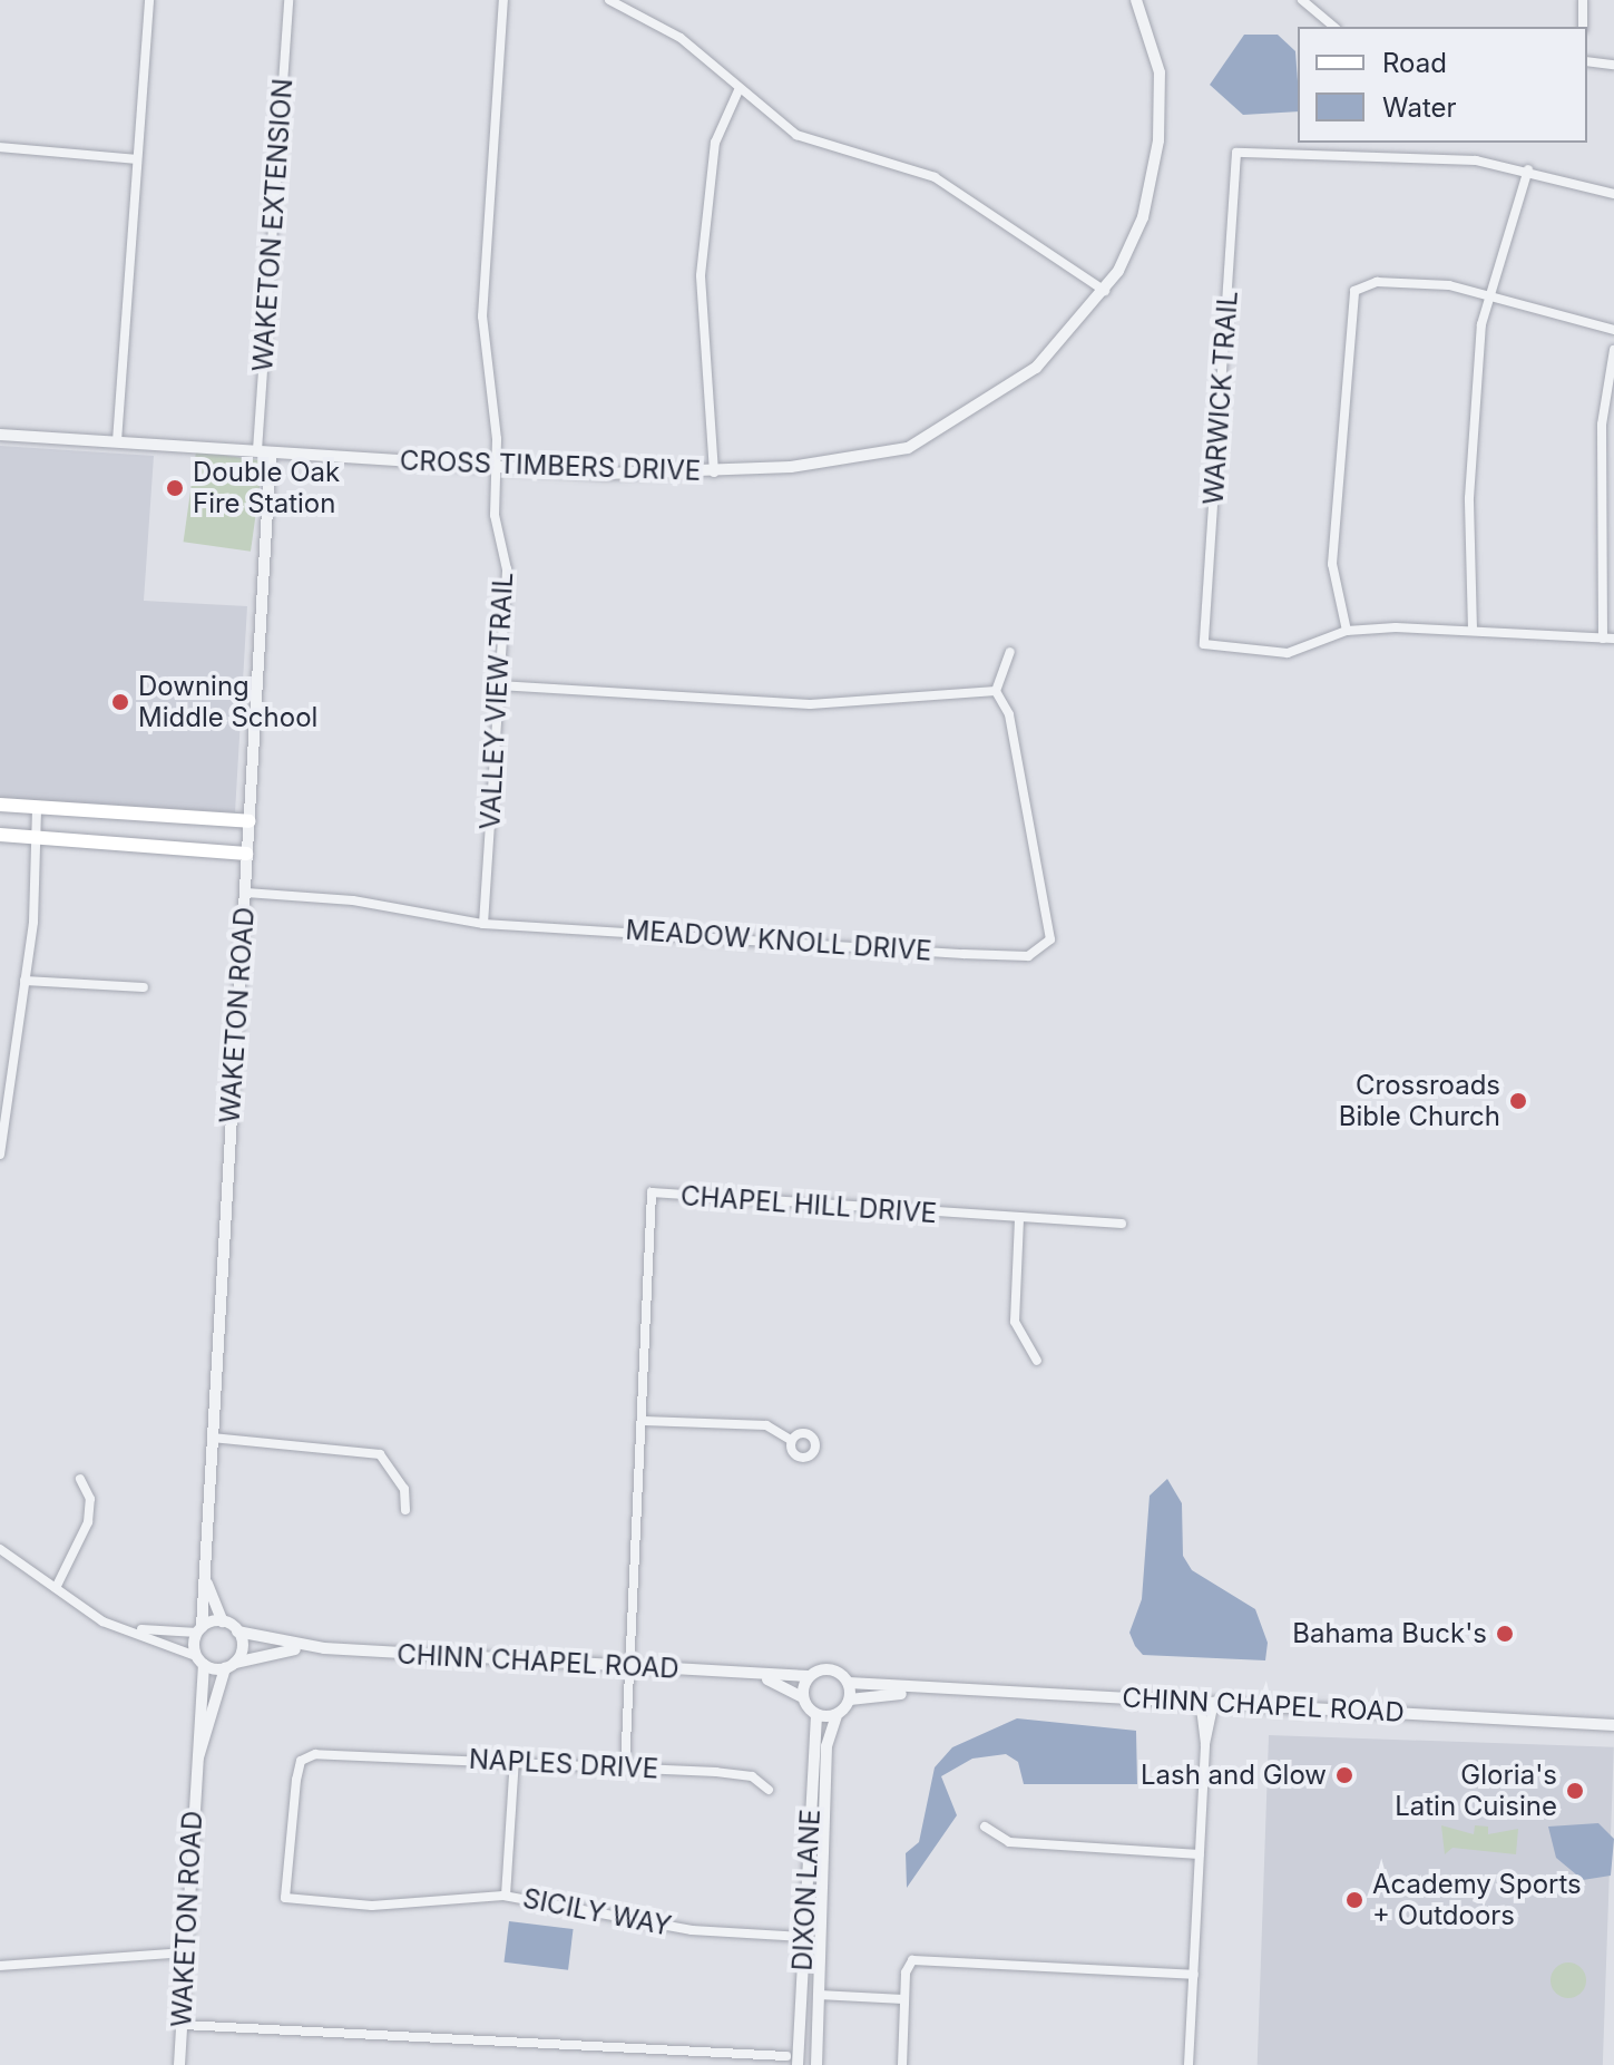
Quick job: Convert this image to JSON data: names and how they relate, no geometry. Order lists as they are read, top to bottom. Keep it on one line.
{"streets":{"street":["WAKETON EXTENSION","WARWICK TRAIL","CROSS TIMBERS DRIVE","VALLEY VIEW TRAIL","MEADOW KNOLL DRIVE","WAKETON ROAD","CHAPEL HILL DRIVE","CHINN CHAPEL ROAD","NAPLES DRIVE","DIXON LANE","SICILY WAY"]},"crossings":[["WAKETON EXTENSION","CROSS TIMBERS DRIVE"],["CROSS TIMBERS DRIVE","VALLEY VIEW TRAIL"],["CROSS TIMBERS DRIVE","WAKETON ROAD"],["VALLEY VIEW TRAIL","MEADOW KNOLL DRIVE"],["MEADOW KNOLL DRIVE","WAKETON ROAD"],["WAKETON ROAD","CHINN CHAPEL ROAD"],["CHAPEL HILL DRIVE","CHINN CHAPEL ROAD"],["CHAPEL HILL DRIVE","NAPLES DRIVE"],["CHINN CHAPEL ROAD","DIXON LANE"],["NAPLES DRIVE","SICILY WAY"],["DIXON LANE","SICILY WAY"]],"places":["Double Oak Fire Station","Downing Middle School","Crossroads Bible Church","Bahama Buck's","Lash and Glow","Gloria's Latin Cuisine","Academy Sports + Outdoors"],"legend":["Road","Water"]}
